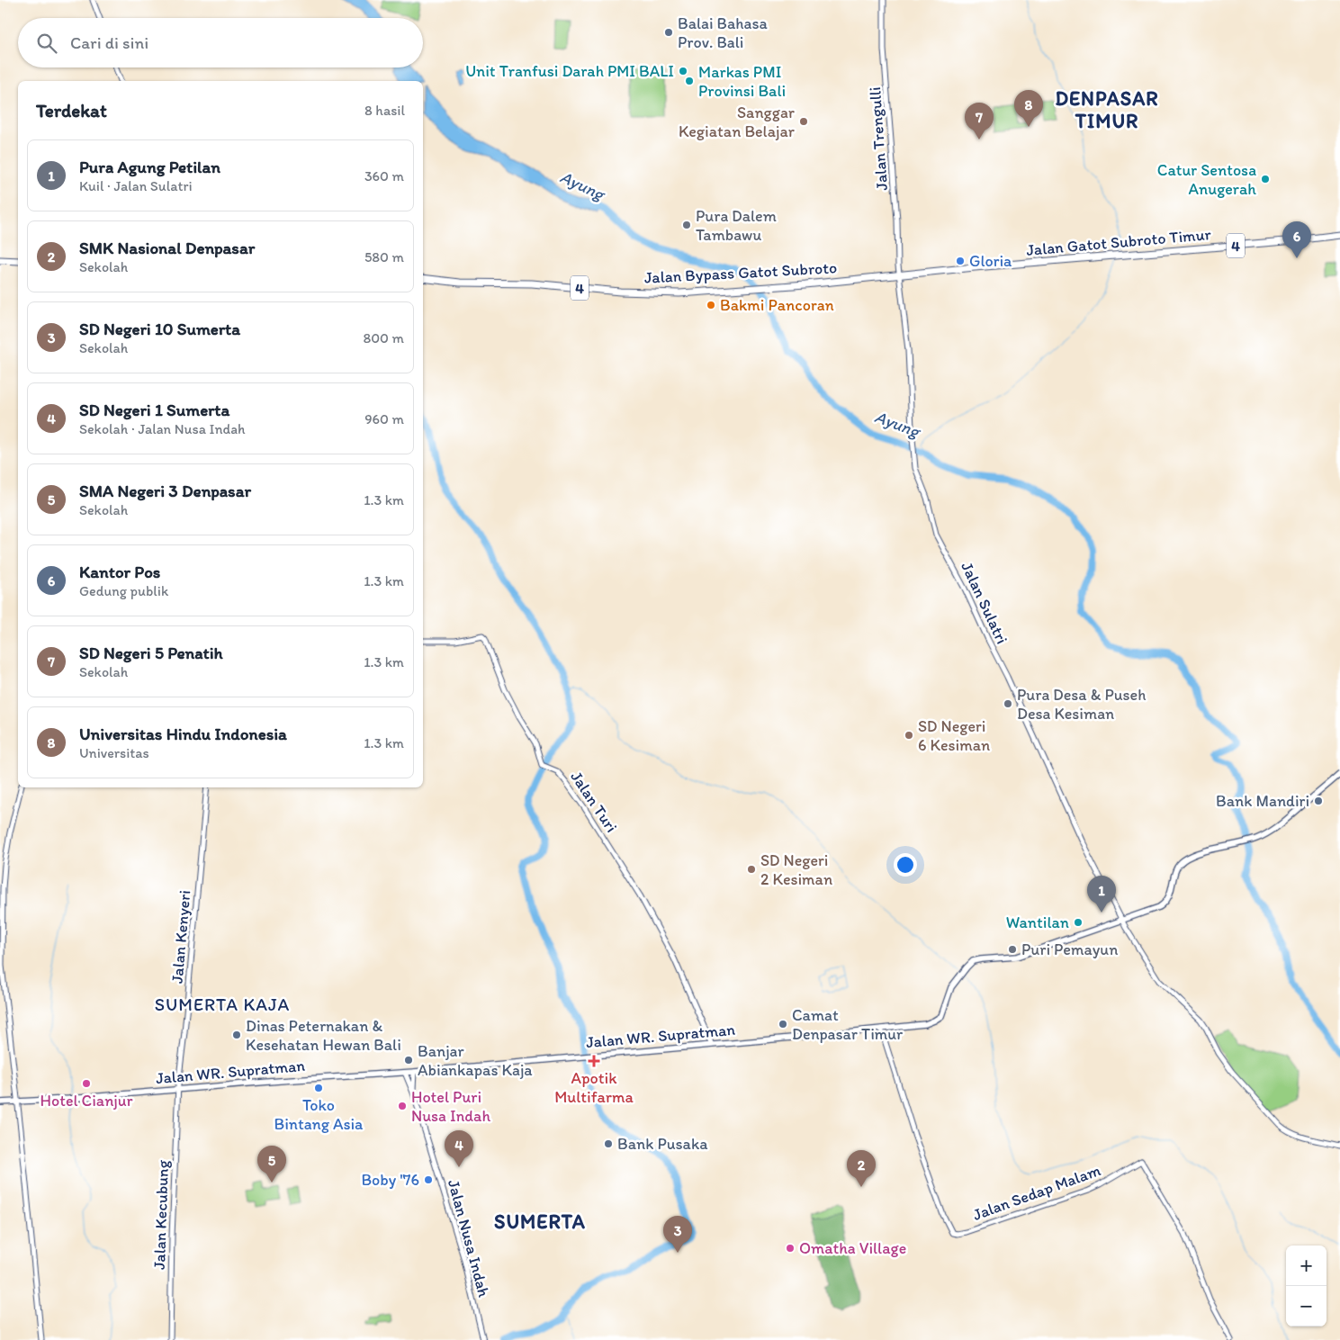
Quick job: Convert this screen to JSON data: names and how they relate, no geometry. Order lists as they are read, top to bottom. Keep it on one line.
{"streets":{"highway":["Jalan Gatot Subroto Timur","4","Jalan Bypass Gatot Subroto"],"main road":["Jalan WR. Supratman"],"street":["Jalan Trengulli","Jalan Sulatri","Jalan Turi","Jalan Kenyeri","Jalan Sedap Malam","Jalan Kecubung","Jalan Nusa Indah"]},"crossings":[["Jalan Trengulli","Jalan Gatot Subroto Timur"],["Jalan Trengulli","Jalan Bypass Gatot Subroto"],["Jalan Trengulli","Jalan Sulatri"],["Jalan Gatot Subroto Timur","Jalan Bypass Gatot Subroto"],["Jalan Gatot Subroto Timur","Jalan Sulatri"],["Jalan Bypass Gatot Subroto","Jalan Sulatri"],["Jalan Sulatri","Jalan WR. Supratman"],["Jalan Turi","Jalan WR. Supratman"],["Jalan Kenyeri","Jalan WR. Supratman"],["Jalan Kenyeri","Jalan Kecubung"],["Jalan WR. Supratman","Jalan Sedap Malam"],["Jalan WR. Supratman","Jalan Kecubung"],["Jalan WR. Supratman","Jalan Nusa Indah"]],"districts":["DENPASAR TIMUR","SUMERTA KAJA","SUMERTA"],"water":["Ayung"],"places":{"other":["Balai Bahasa Prov. Bali","Unit Tranfusi Darah PMI BALI","Markas PMI Provinsi Bali","Sanggar Kegiatan Belajar","Catur Sentosa Anugerah","Pura Dalem Tambawu","Gloria","Bakmi Pancoran","Pura Desa & Puseh Desa Kesiman","SD Negeri 6 Kesiman","Bank Mandiri","SD Negeri 2 Kesiman","Wantilan","Puri Pemayun","Camat Denpasar Timur","Dinas Peternakan & Kesehatan Hewan Bali","Banjar Abiankapas Kaja","Hotel Cianjur","Toko Bintang Asia","Hotel Puri Nusa Indah","Bank Pusaka","Boby '76","Omatha Village"],"health":["Apotik Multifarma"]},"page":{"search":"Cari di sini","heading":["Terdekat","8 hasil"],"pins":["8","7","6","1","4","5","2","3"],"list":[{"mark":"1","name":"Pura Agung Petilan","note":"Kuil · Jalan Sulatri","value":"360 m"},{"mark":"2","name":"SMK Nasional Denpasar","note":"Sekolah","value":"580 m"},{"mark":"3","name":"SD Negeri 10 Sumerta","note":"Sekolah","value":"800 m"},{"mark":"4","name":"SD Negeri 1 Sumerta","note":"Sekolah · Jalan Nusa Indah","value":"960 m"},{"mark":"5","name":"SMA Negeri 3 Denpasar","note":"Sekolah","value":"1.3 km"},{"mark":"6","name":"Kantor Pos","note":"Gedung publik","value":"1.3 km"},{"mark":"7","name":"SD Negeri 5 Penatih","note":"Sekolah","value":"1.3 km"},{"mark":"8","name":"Universitas Hindu Indonesia","note":"Universitas","value":"1.3 km"}],"map_buttons":["+","−"]}}
